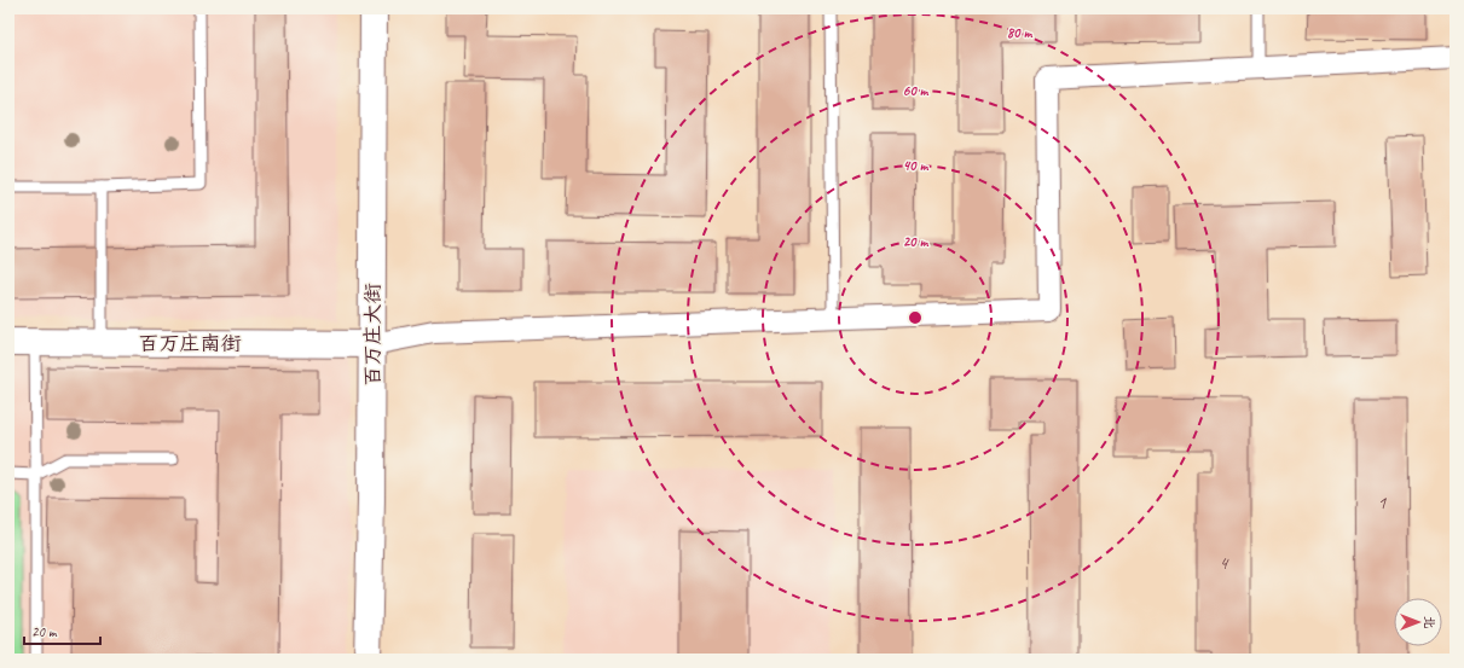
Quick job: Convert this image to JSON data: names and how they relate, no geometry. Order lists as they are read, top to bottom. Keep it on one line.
{"streets":{"main road":["百万庄大街","百万庄南街"]},"crossings":[["百万庄大街","百万庄南街"]],"house_numbers":["1","4"],"scale_bar":"20 m","north":"right","rings":["80 m","60 m","40 m","20 m"]}
